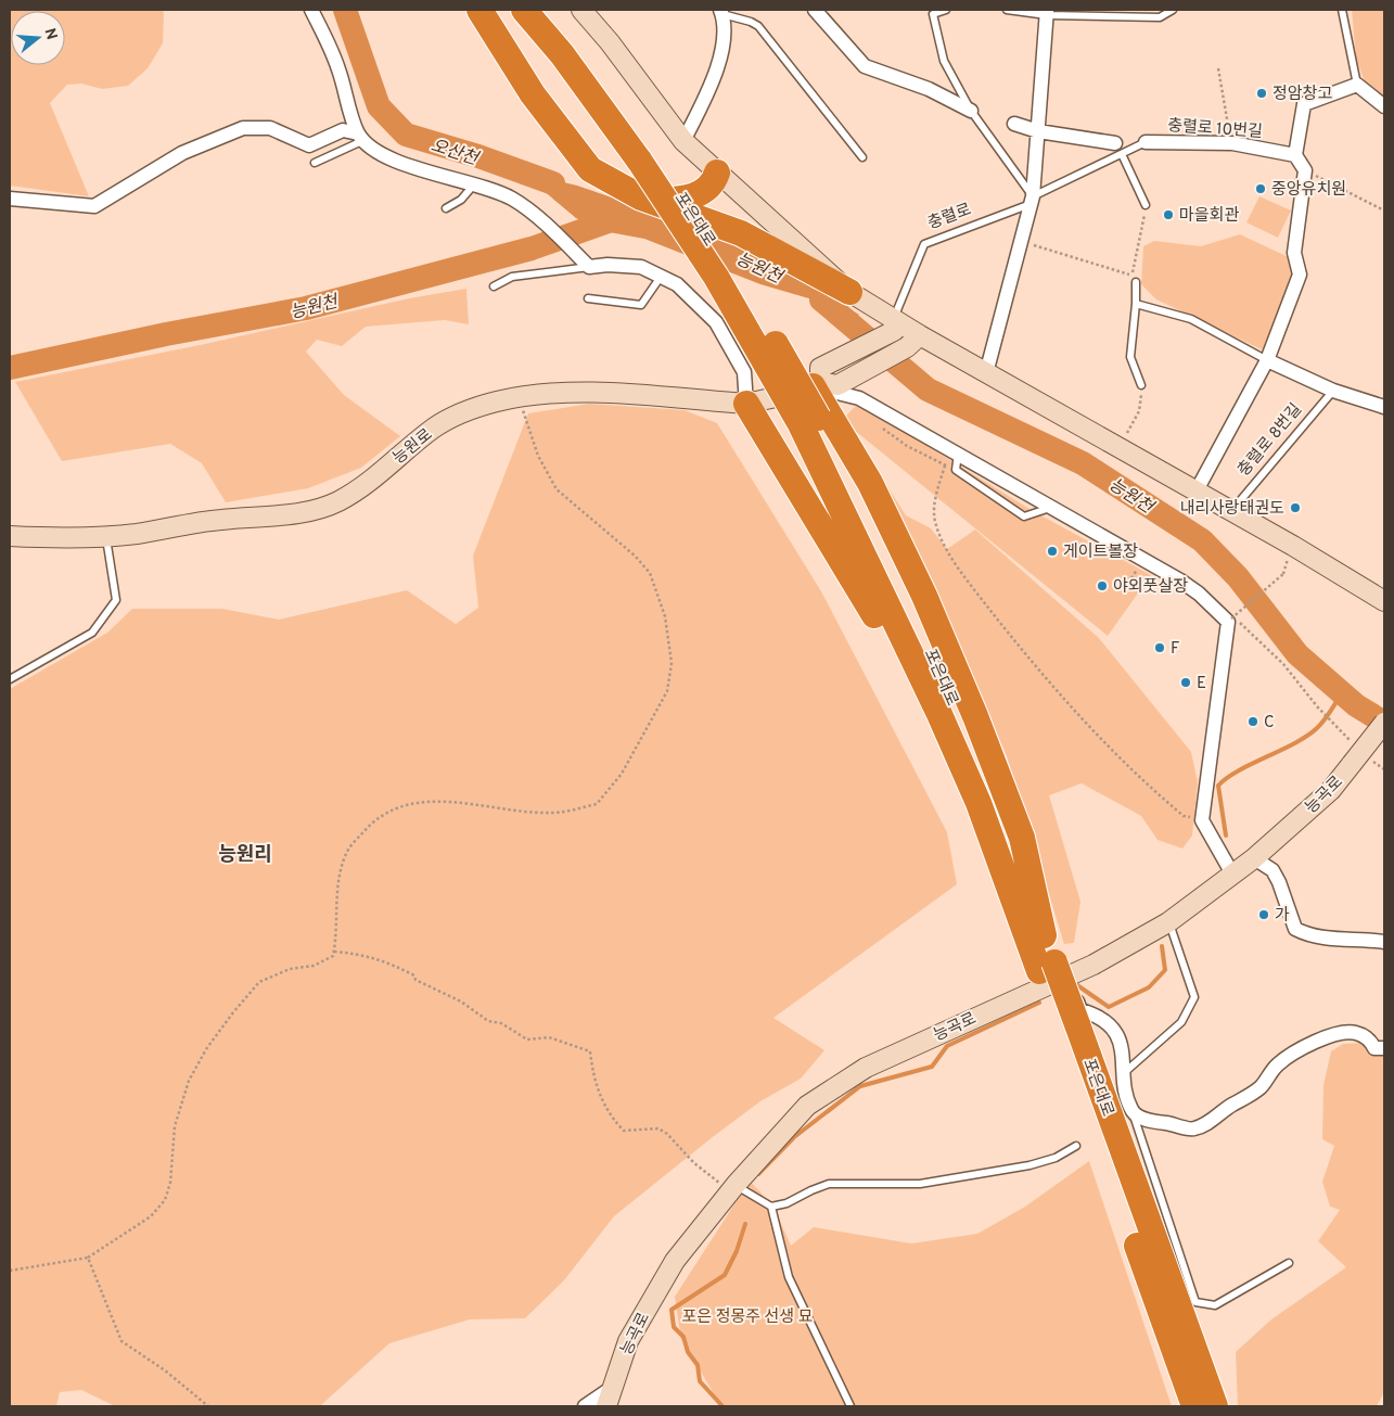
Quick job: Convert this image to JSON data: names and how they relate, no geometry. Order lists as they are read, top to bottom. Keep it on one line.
{"streets":{"highway":["포은대로"],"street":["충렬로 10번길","충렬로 8번길","능원로","능곡로"],"lane":["충렬로"]},"crossings":[["충렬로 10번길","충렬로"],["포은대로","능곡로"]],"districts":["능원리"],"water":["오산천","능원천"],"parks":["포은 정몽주 선생 묘"],"places":["정암창고","중앙유치원","마을회관","내리사랑태권도","게이트볼장","야외풋살장","F","E","C","가"],"north":"right"}
